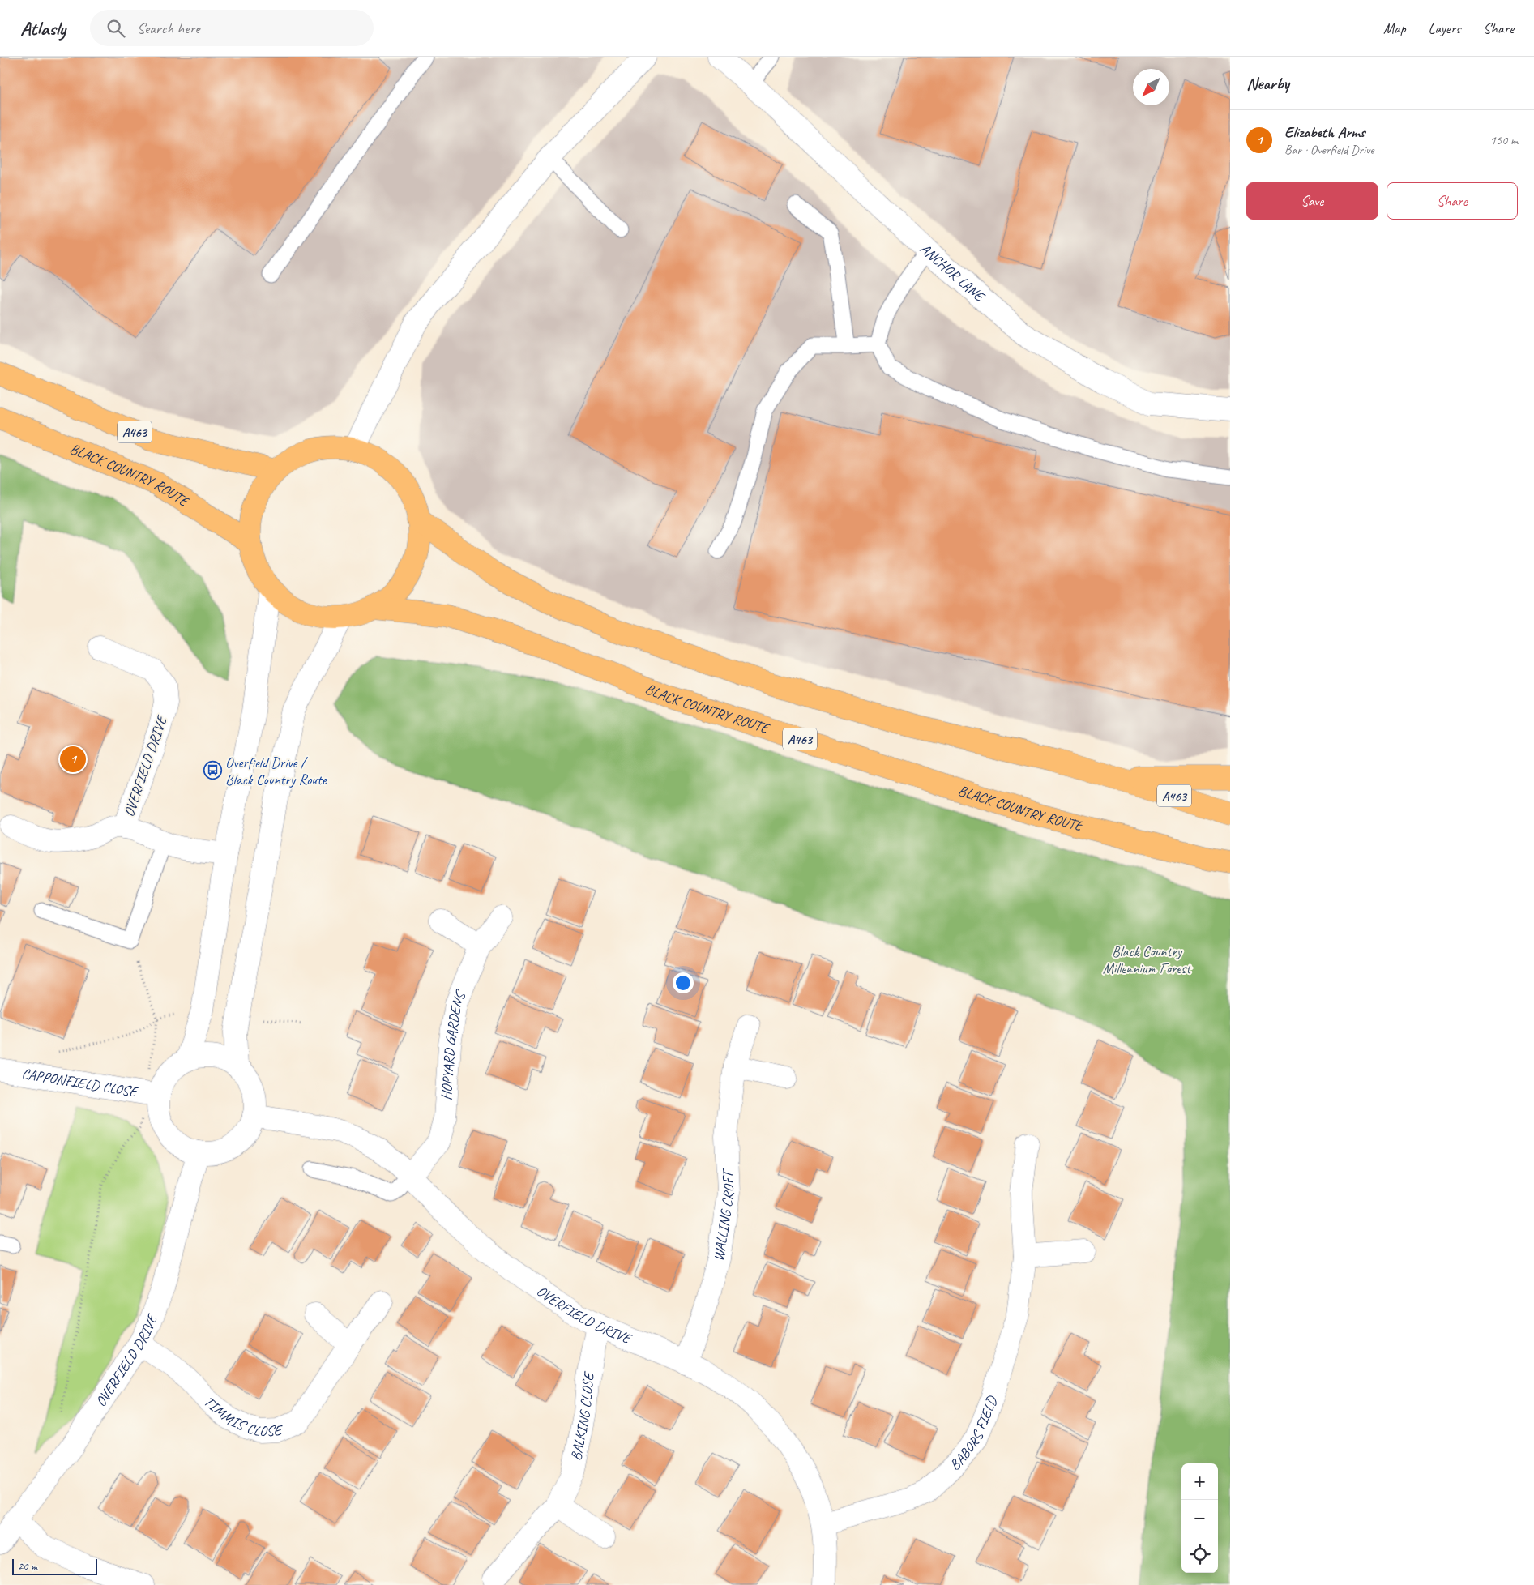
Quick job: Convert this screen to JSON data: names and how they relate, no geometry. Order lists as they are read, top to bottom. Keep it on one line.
{"streets":{"highway":["A463","BLACK COUNTRY ROUTE"],"street":["ANCHOR LANE","OVERFIELD DRIVE","HOPYARD GARDENS","CAPPONFIELD CLOSE","WALLING CROFT","TIMMIS CLOSE","BALKING CLOSE","BABORS FIELD"]},"crossings":[["A463","BLACK COUNTRY ROUTE"],["OVERFIELD DRIVE","HOPYARD GARDENS"],["OVERFIELD DRIVE","CAPPONFIELD CLOSE"],["OVERFIELD DRIVE","WALLING CROFT"],["OVERFIELD DRIVE","TIMMIS CLOSE"],["OVERFIELD DRIVE","BALKING CLOSE"],["OVERFIELD DRIVE","BABORS FIELD"]],"parks":["Black Country Millennium Forest"],"places":{"bus stop":["Overfield Drive / Black Country Route"]},"scale_bar":"20 m","north":"bottom left","page":{"header":"Atlasly","search":"Search here","nav":["Map","Layers","Share"],"heading":"Nearby","list":[{"mark":"1","name":"Elizabeth Arms","note":"Bar · Overfield Drive","value":"150 m"}],"buttons":["Save","Share"],"pins":"1","map_buttons":["+","−"],"scale":"20 m"}}
